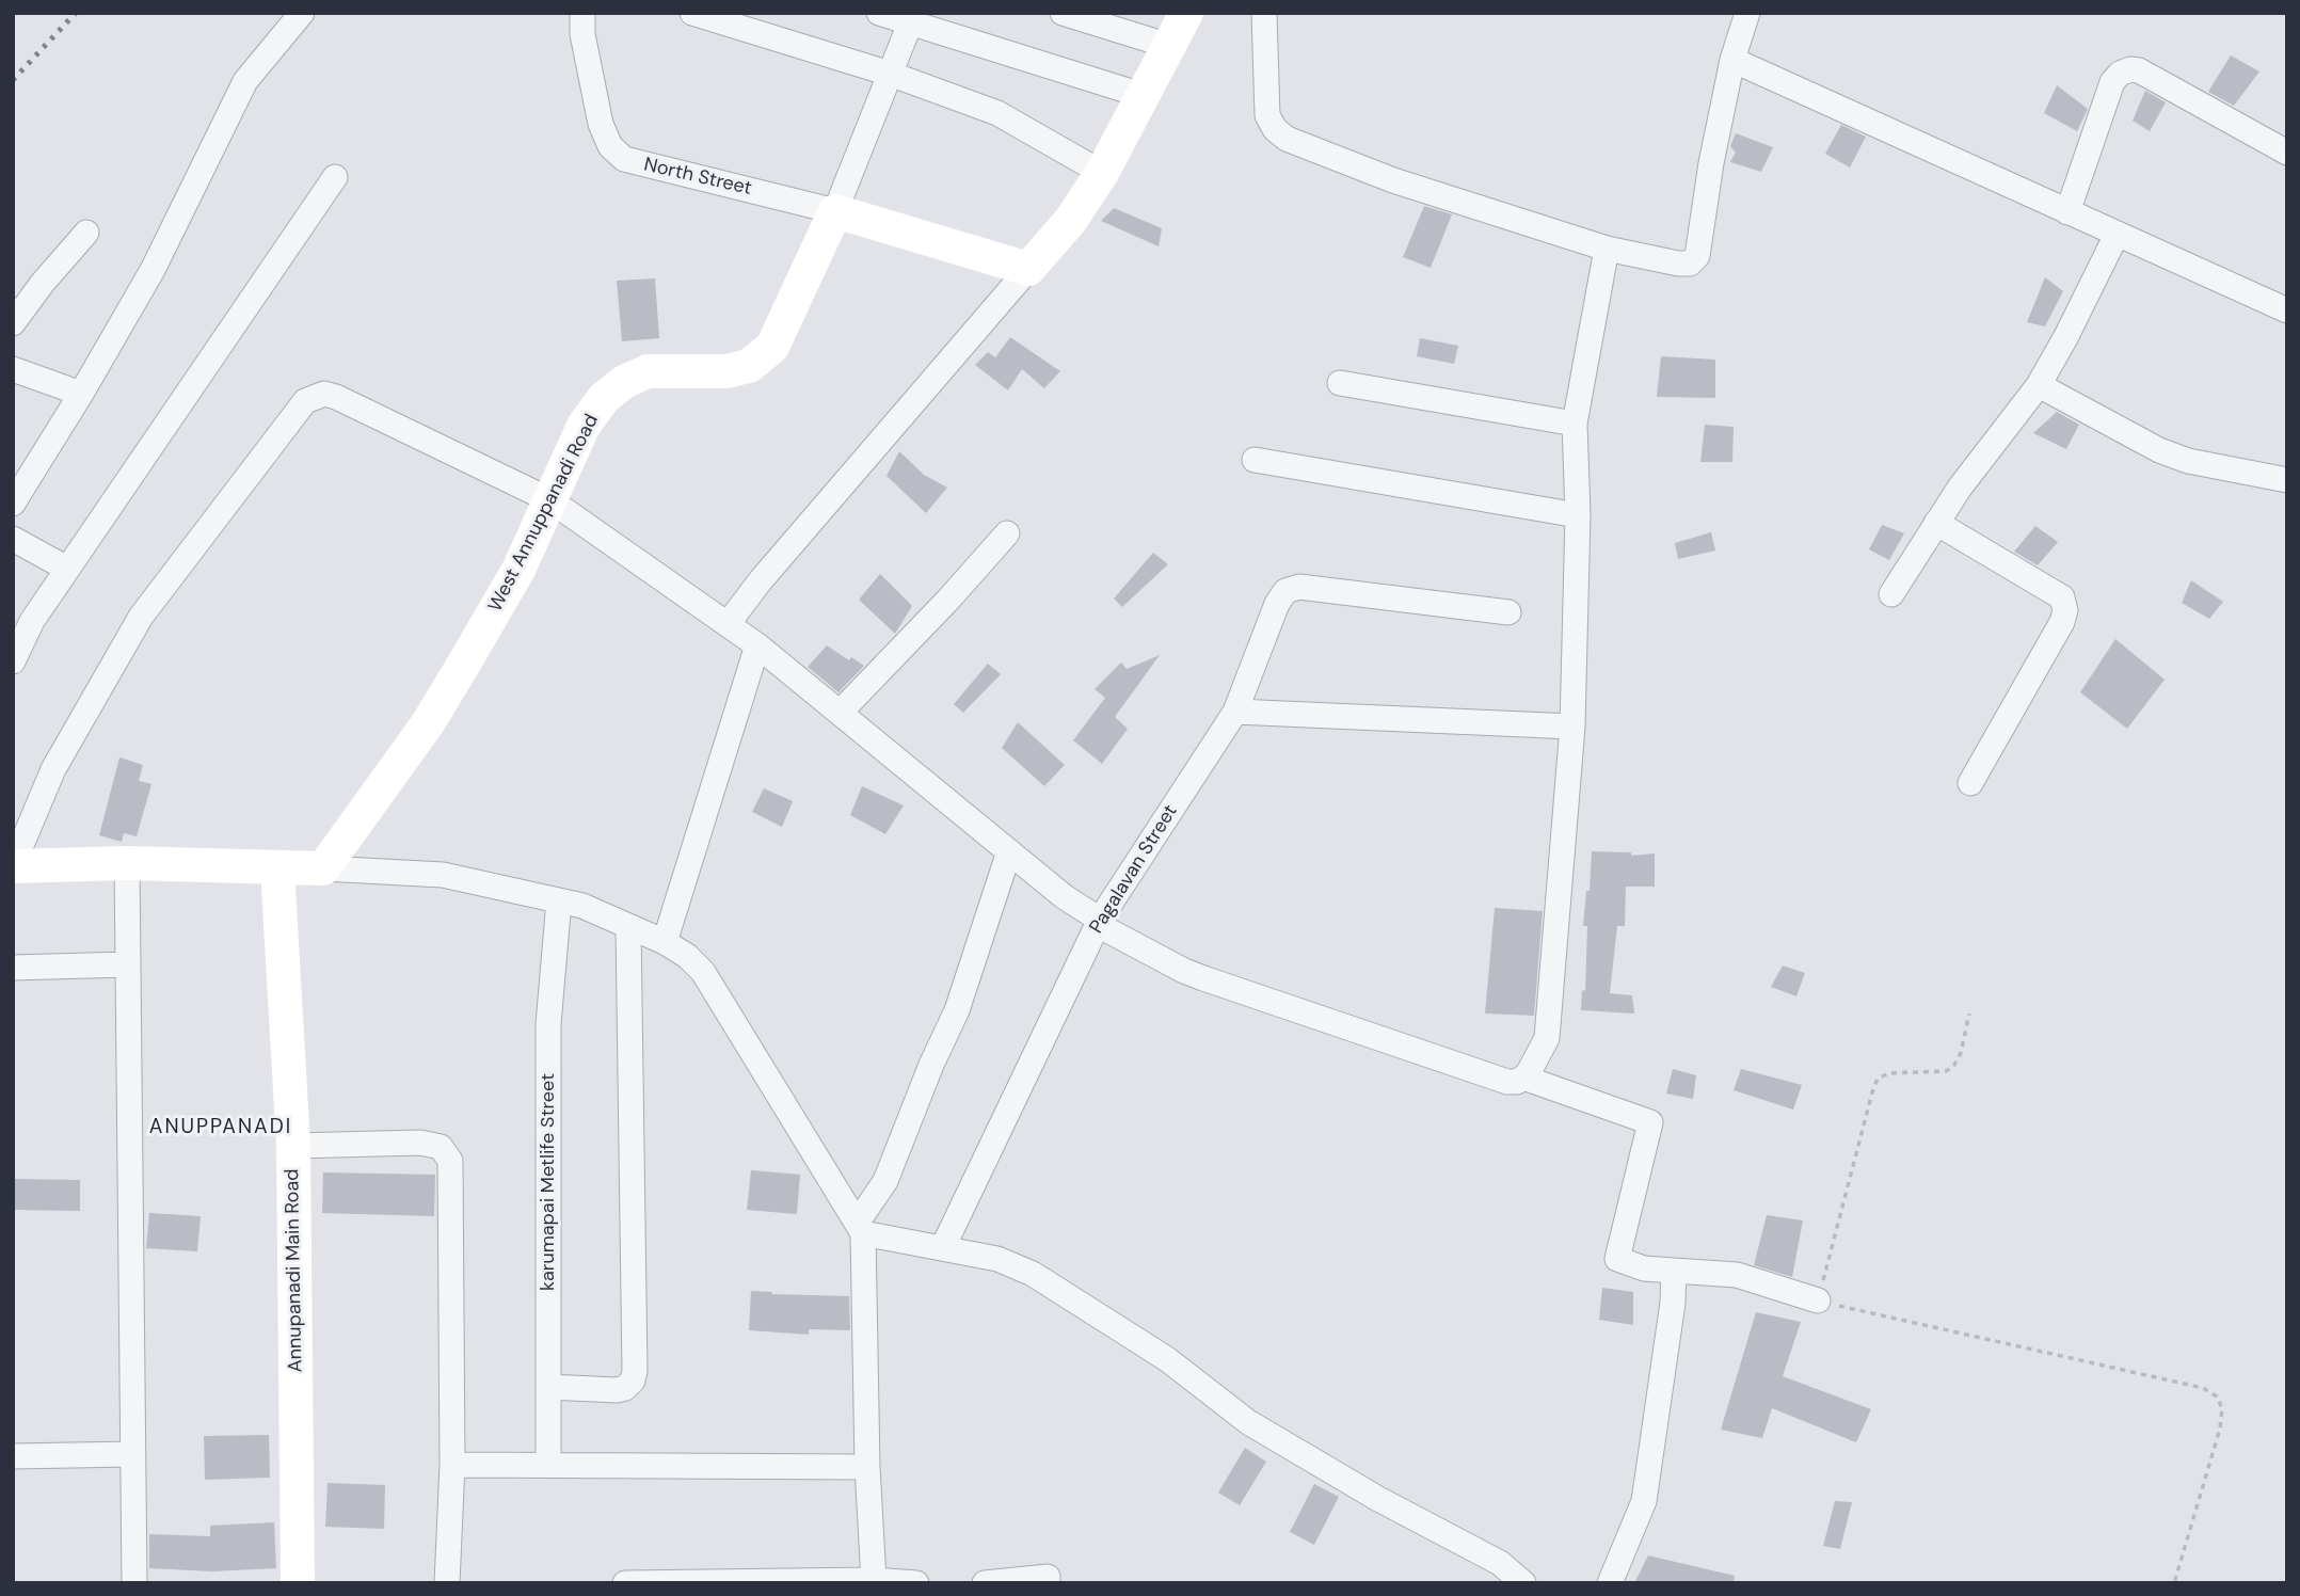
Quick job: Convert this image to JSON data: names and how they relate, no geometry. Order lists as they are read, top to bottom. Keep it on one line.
{"streets":{"street":["North Street","West Annuppanadi Road","Pagalavan Street","karumapai Metlife Street","Annupanadi Main Road"]},"crossings":[["North Street","West Annuppanadi Road"]],"districts":["ANUPPANADI"]}
